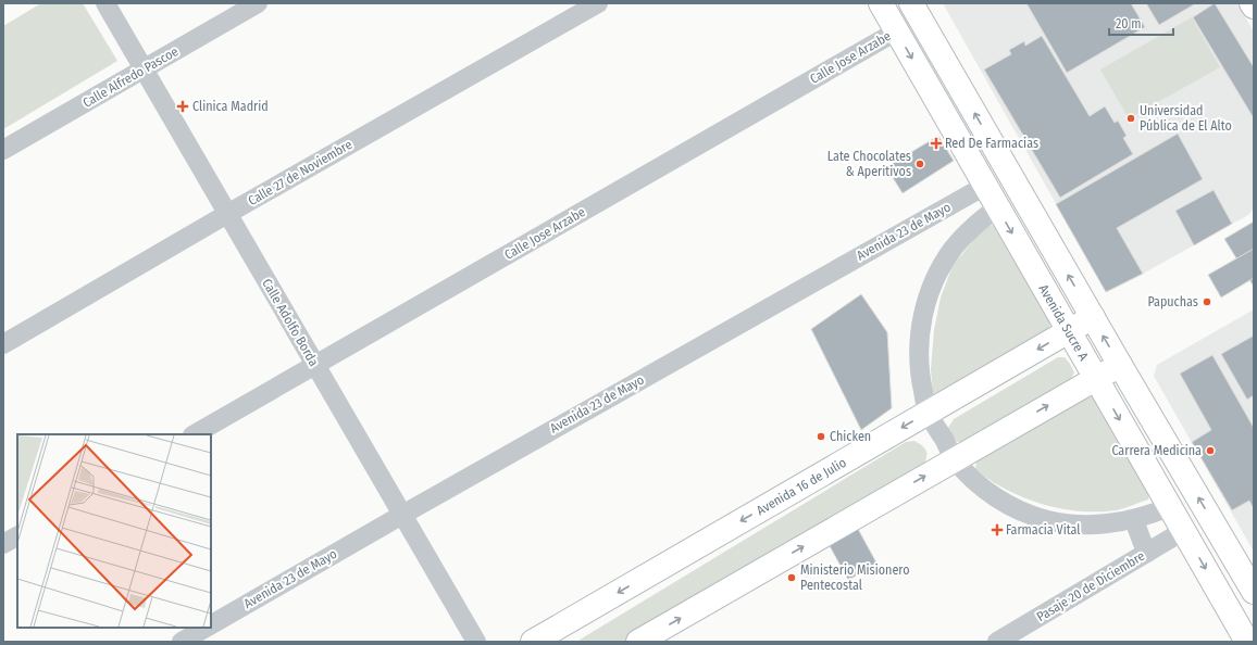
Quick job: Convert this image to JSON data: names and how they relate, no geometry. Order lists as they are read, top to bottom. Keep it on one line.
{"streets":{"main road":["Avenida Sucre A","Avenida 16 de Julio"],"street":["Calle Jose Arzabe","Calle Alfredo Pascoe","Calle 27 de Noviembre","Avenida 23 de Mayo","Calle Adolfo Borda","Pasaje 20 de Diciembre"]},"crossings":[["Calle Jose Arzabe","Calle Adolfo Borda"],["Calle Jose Arzabe","Avenida Sucre A"],["Calle Alfredo Pascoe","Calle Adolfo Borda"],["Calle 27 de Noviembre","Calle Adolfo Borda"],["Avenida 23 de Mayo","Calle Adolfo Borda"],["Avenida 23 de Mayo","Avenida Sucre A"],["Avenida Sucre A","Avenida 16 de Julio"],["Avenida Sucre A","Pasaje 20 de Diciembre"]],"places":{"health":["Clinica Madrid","Red De Farmacias","Farmacia Vital"],"other":["Universidad Pública de El Alto","Late Chocolates & Aperitivos","Papuchas","Chicken","Carrera Medicina","Ministerio Misionero Pentecostal"]},"scale_bar":"20 m"}
